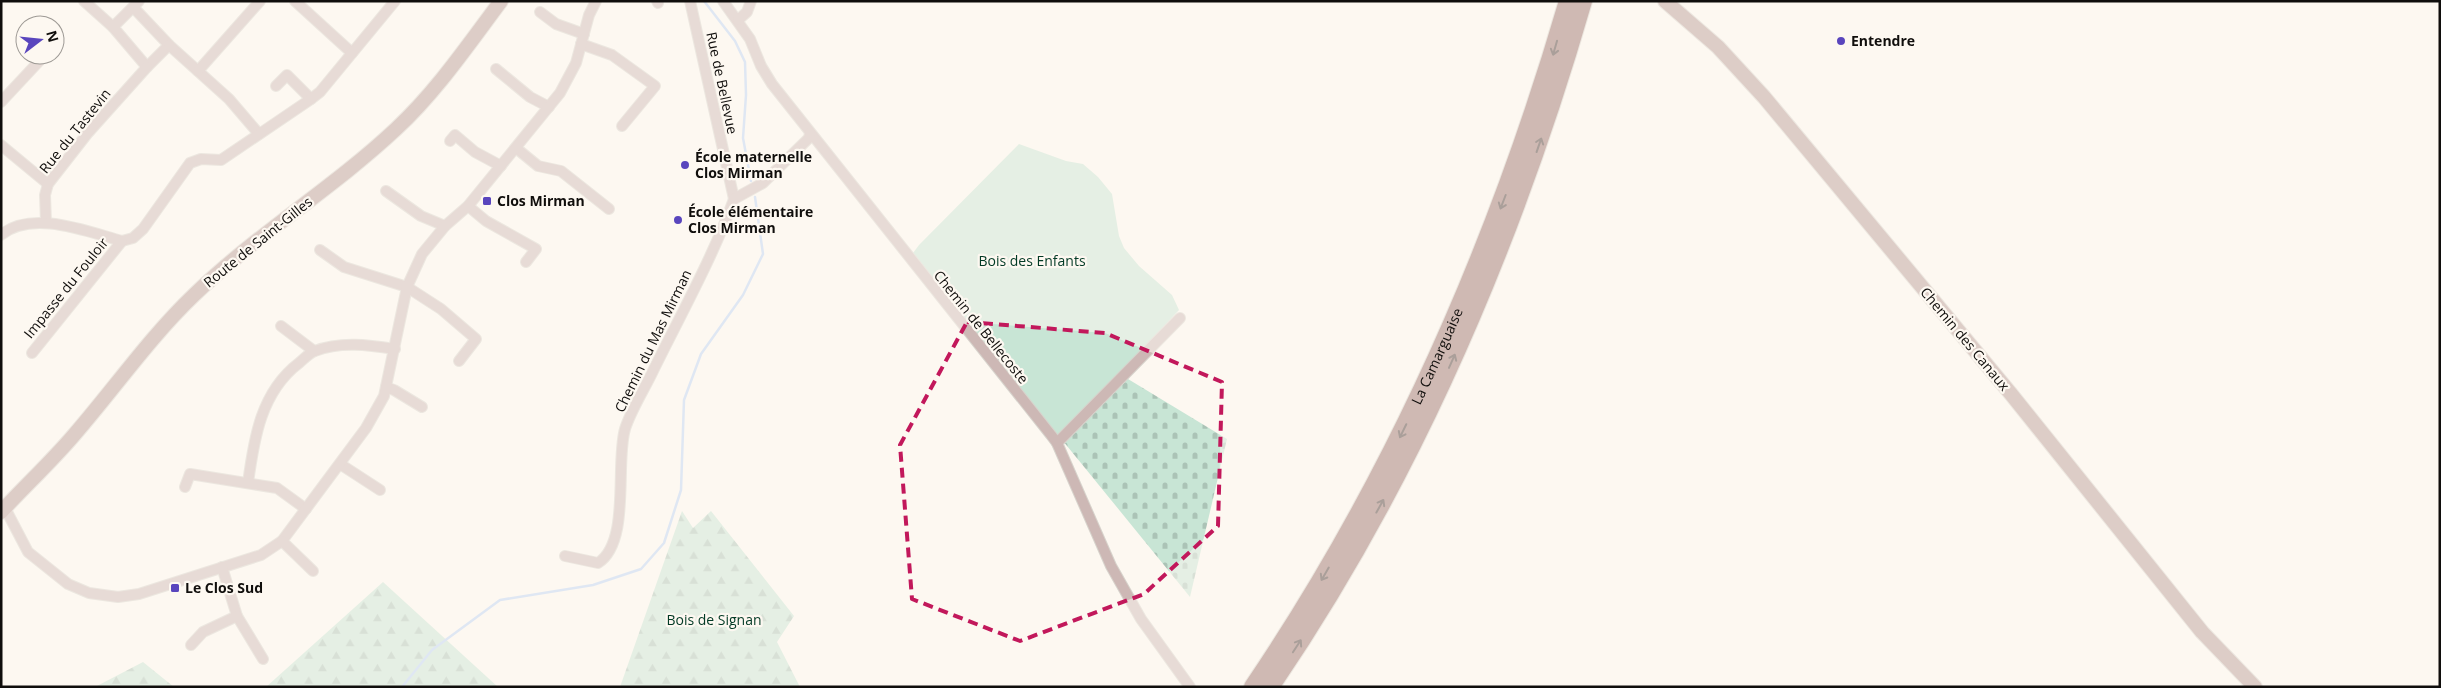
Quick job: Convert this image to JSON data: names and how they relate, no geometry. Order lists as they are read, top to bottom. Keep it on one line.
{"streets":{"highway":["La Camarguaise"],"main road":["Route de Saint-Gilles","Chemin des Canaux"],"street":["Rue de Bellevue","Rue du Tastevin","Impasse du Fouloir","Chemin de Bellecoste","Chemin du Mas Mirman"]},"crossings":[["Rue de Bellevue","Chemin du Mas Mirman"]],"parks":["Bois des Enfants","Bois de Signan"],"places":{"other":["Entendre","École maternelle Clos Mirman","École élémentaire Clos Mirman"],"transit":["Clos Mirman","Le Clos Sud"]},"north":"right"}
